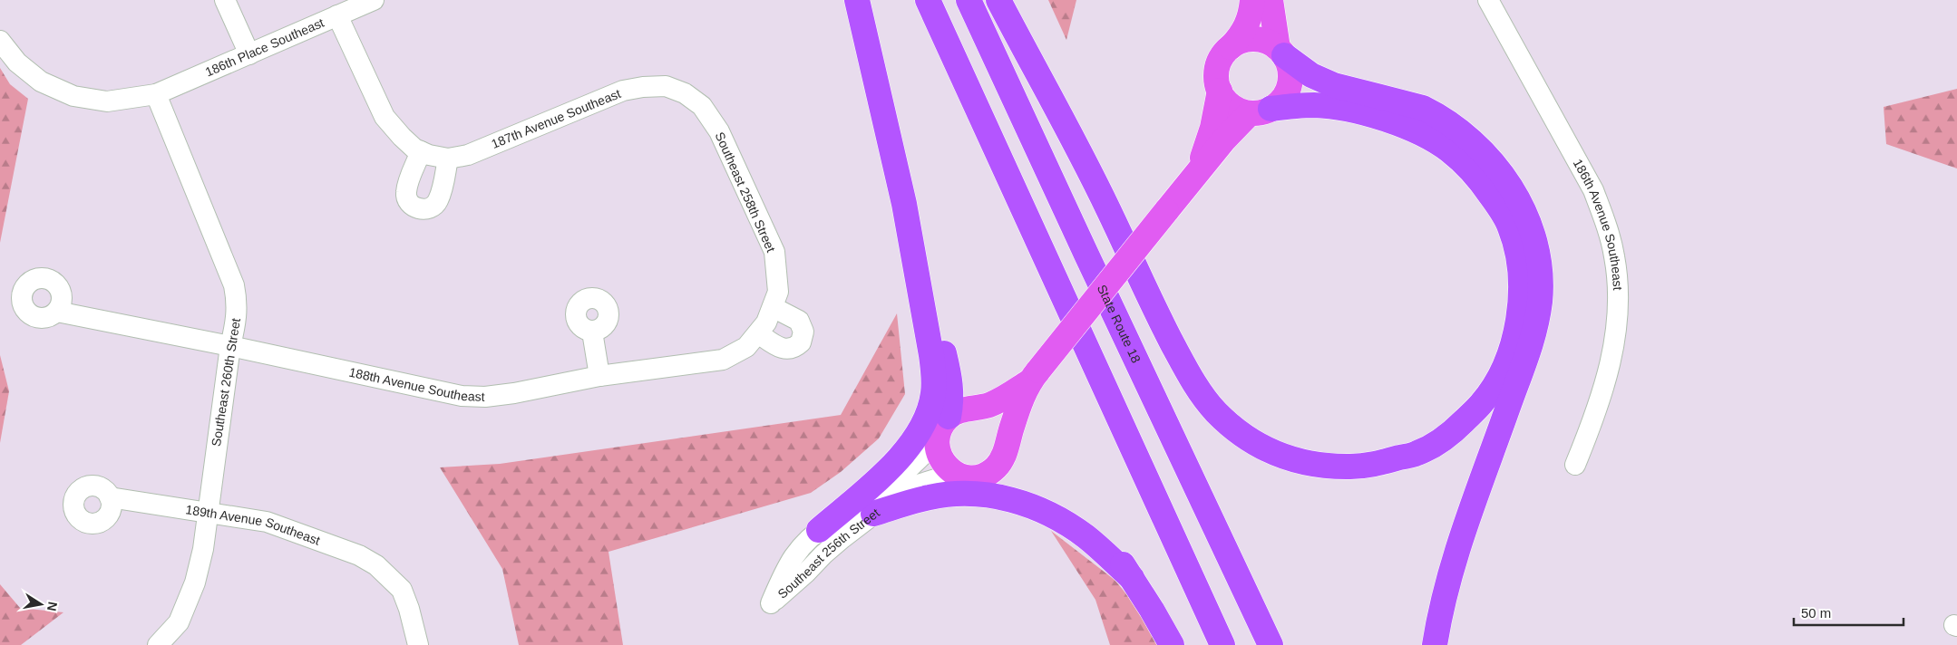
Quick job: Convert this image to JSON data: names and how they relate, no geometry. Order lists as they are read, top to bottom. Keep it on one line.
{"streets":{"highway":["State Route 18"],"street":["186th Place Southeast","187th Avenue Southeast","Southeast 258th Street","186th Avenue Southeast","Southeast 260th Street","188th Avenue Southeast","189th Avenue Southeast","Southeast 256th Street"]},"crossings":[["186th Place Southeast","Southeast 260th Street"],["187th Avenue Southeast","Southeast 258th Street"],["Southeast 258th Street","188th Avenue Southeast"],["Southeast 260th Street","188th Avenue Southeast"],["Southeast 260th Street","189th Avenue Southeast"]],"scale_bar":"50 m","north":"right"}
